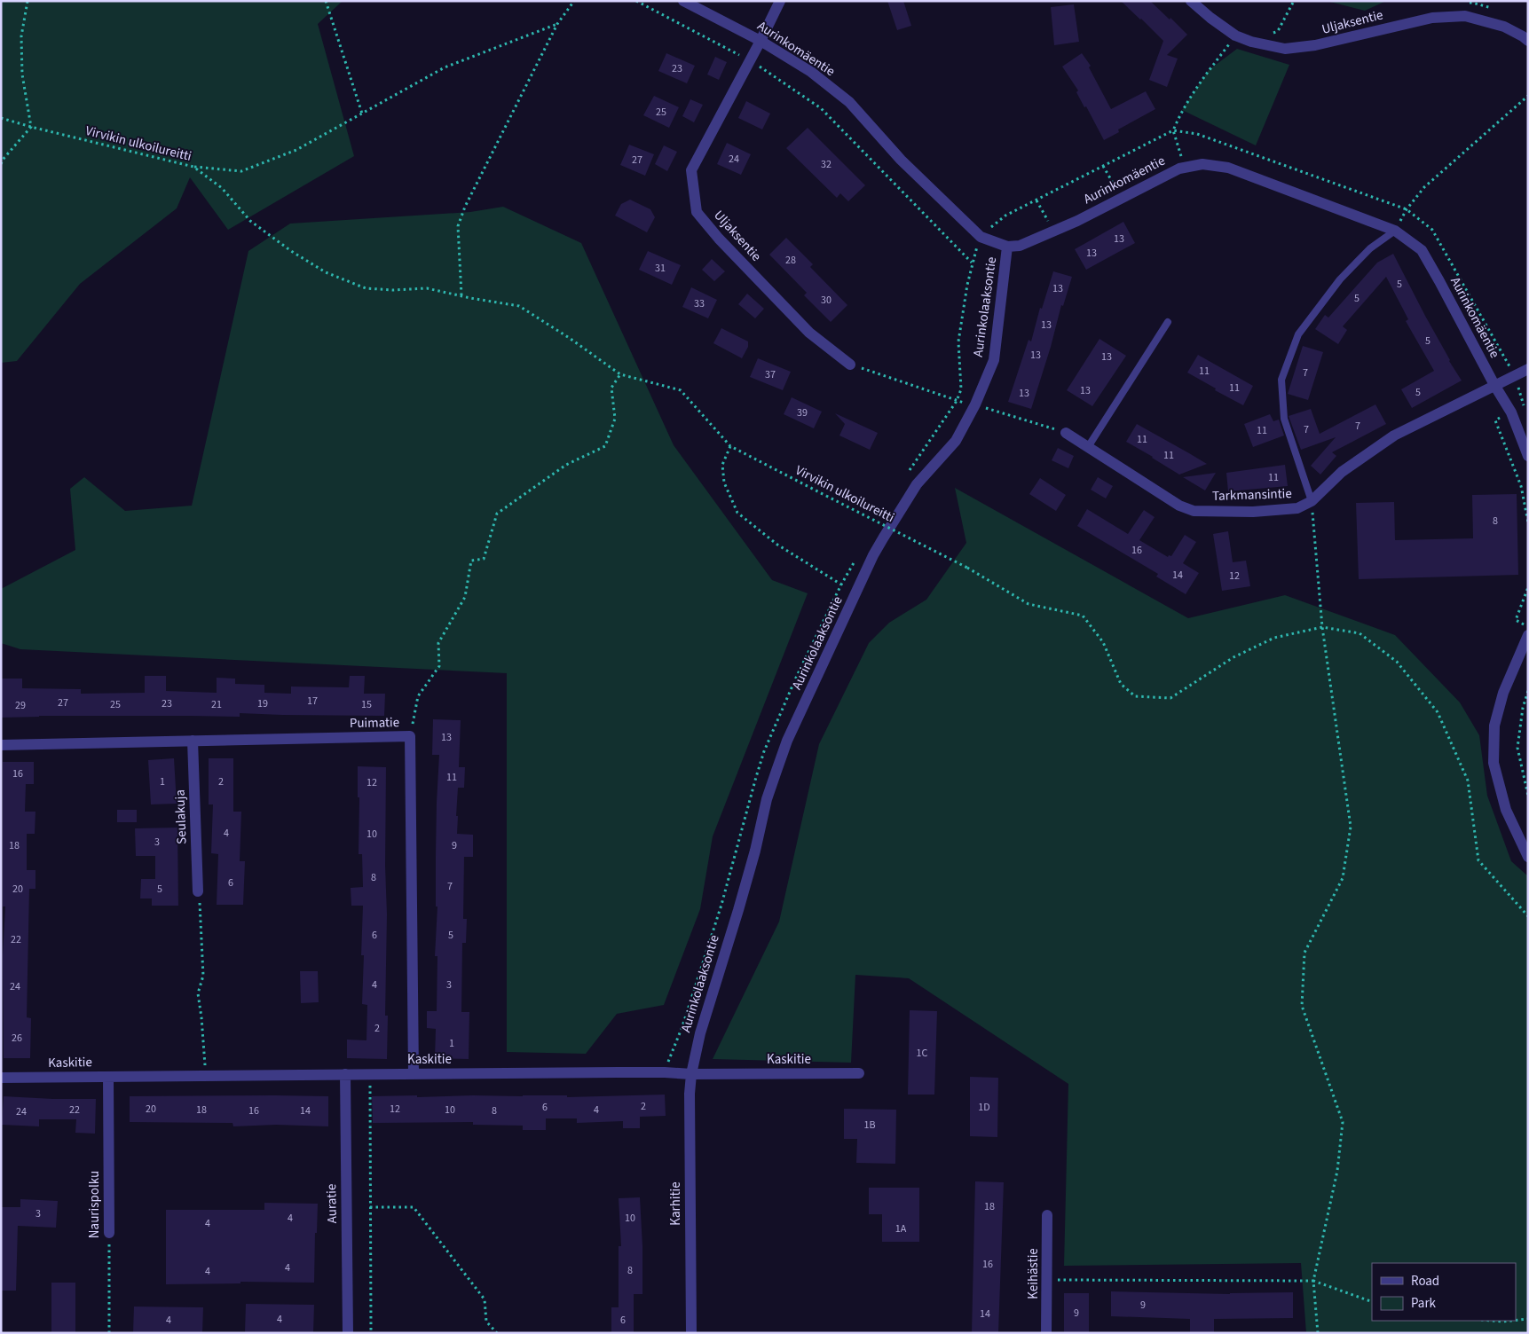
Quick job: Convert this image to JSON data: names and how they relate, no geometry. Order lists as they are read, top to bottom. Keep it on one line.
{"streets":{"street":["Uljaksentie","Aurinkomäentie","Aurinkolaaksontie","Tarkmansintie","Puimatie","Seulakuja","Kaskitie","Auratie","Karhitie","Naurispolku","Keihästie"],"path":["Virvikin ulkoilureitti"]},"crossings":[["Uljaksentie","Aurinkomäentie"],["Aurinkomäentie","Aurinkolaaksontie"],["Aurinkomäentie","Tarkmansintie"],["Aurinkolaaksontie","Kaskitie"],["Aurinkolaaksontie","Karhitie"],["Puimatie","Seulakuja"],["Puimatie","Kaskitie"],["Kaskitie","Auratie"],["Kaskitie","Karhitie"],["Kaskitie","Naurispolku"]],"house_numbers":["23","25","24","27","32","13","13","28","31","5","13","5","30","33","13","5","13","13","11","7","37","11","13","5","13","39","7","7","11","11","11","11","8","16","14","12","17","27","23","19","25","21","15","29","13","16","11","1","2","12","4","10","3","18","9","8","6","7","20","5","6","5","22","4","3","24","2","26","1","1C","2","6","1D","20","12","22","18","10","4","16","14","8","24","1B","18","3","4","10","4","1A","16","4","8","4","9","9","14","4","4","6"],"legend":["Road","Park"]}
